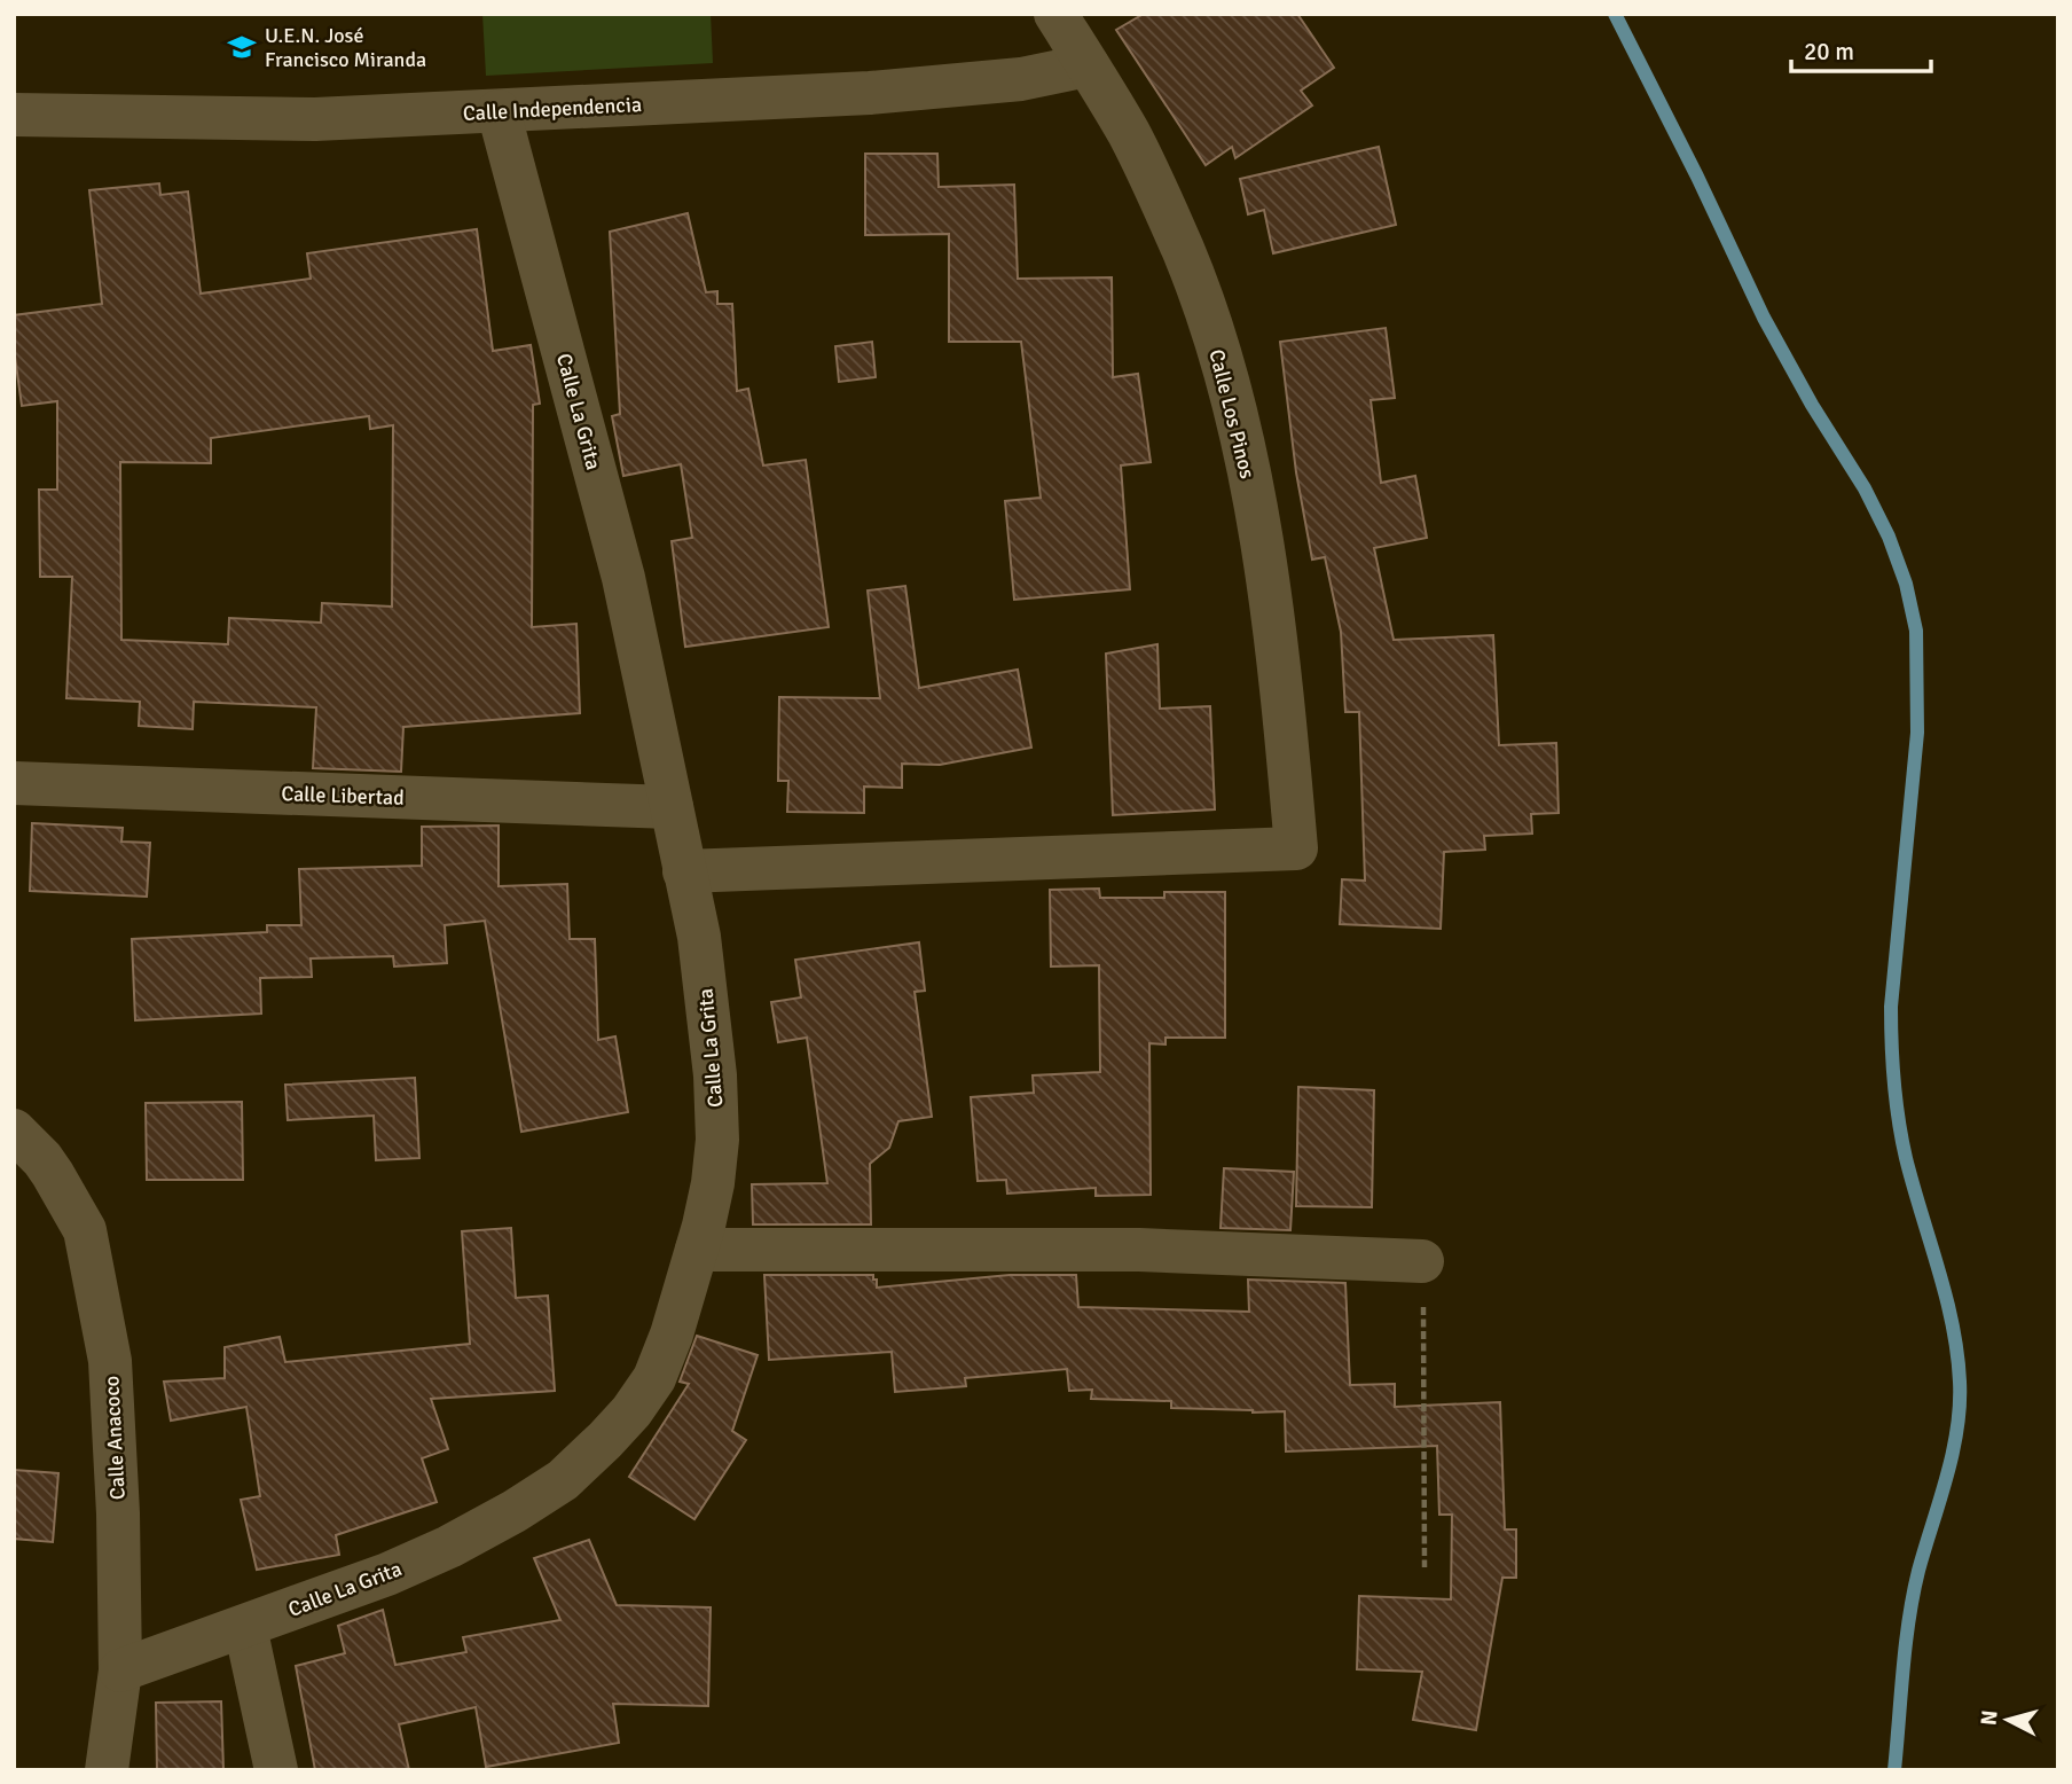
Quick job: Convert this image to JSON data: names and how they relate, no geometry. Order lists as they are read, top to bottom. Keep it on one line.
{"streets":{"street":["Calle Independencia","Calle La Grita","Calle Los Pinos","Calle Libertad","Calle Anacoco"]},"crossings":[["Calle Independencia","Calle La Grita"],["Calle Independencia","Calle Los Pinos"],["Calle La Grita","Calle Los Pinos"],["Calle La Grita","Calle Libertad"],["Calle La Grita","Calle Anacoco"]],"places":{"school or university":["U.E.N. José Francisco Miranda"]},"scale_bar":"20 m","north":"left"}
